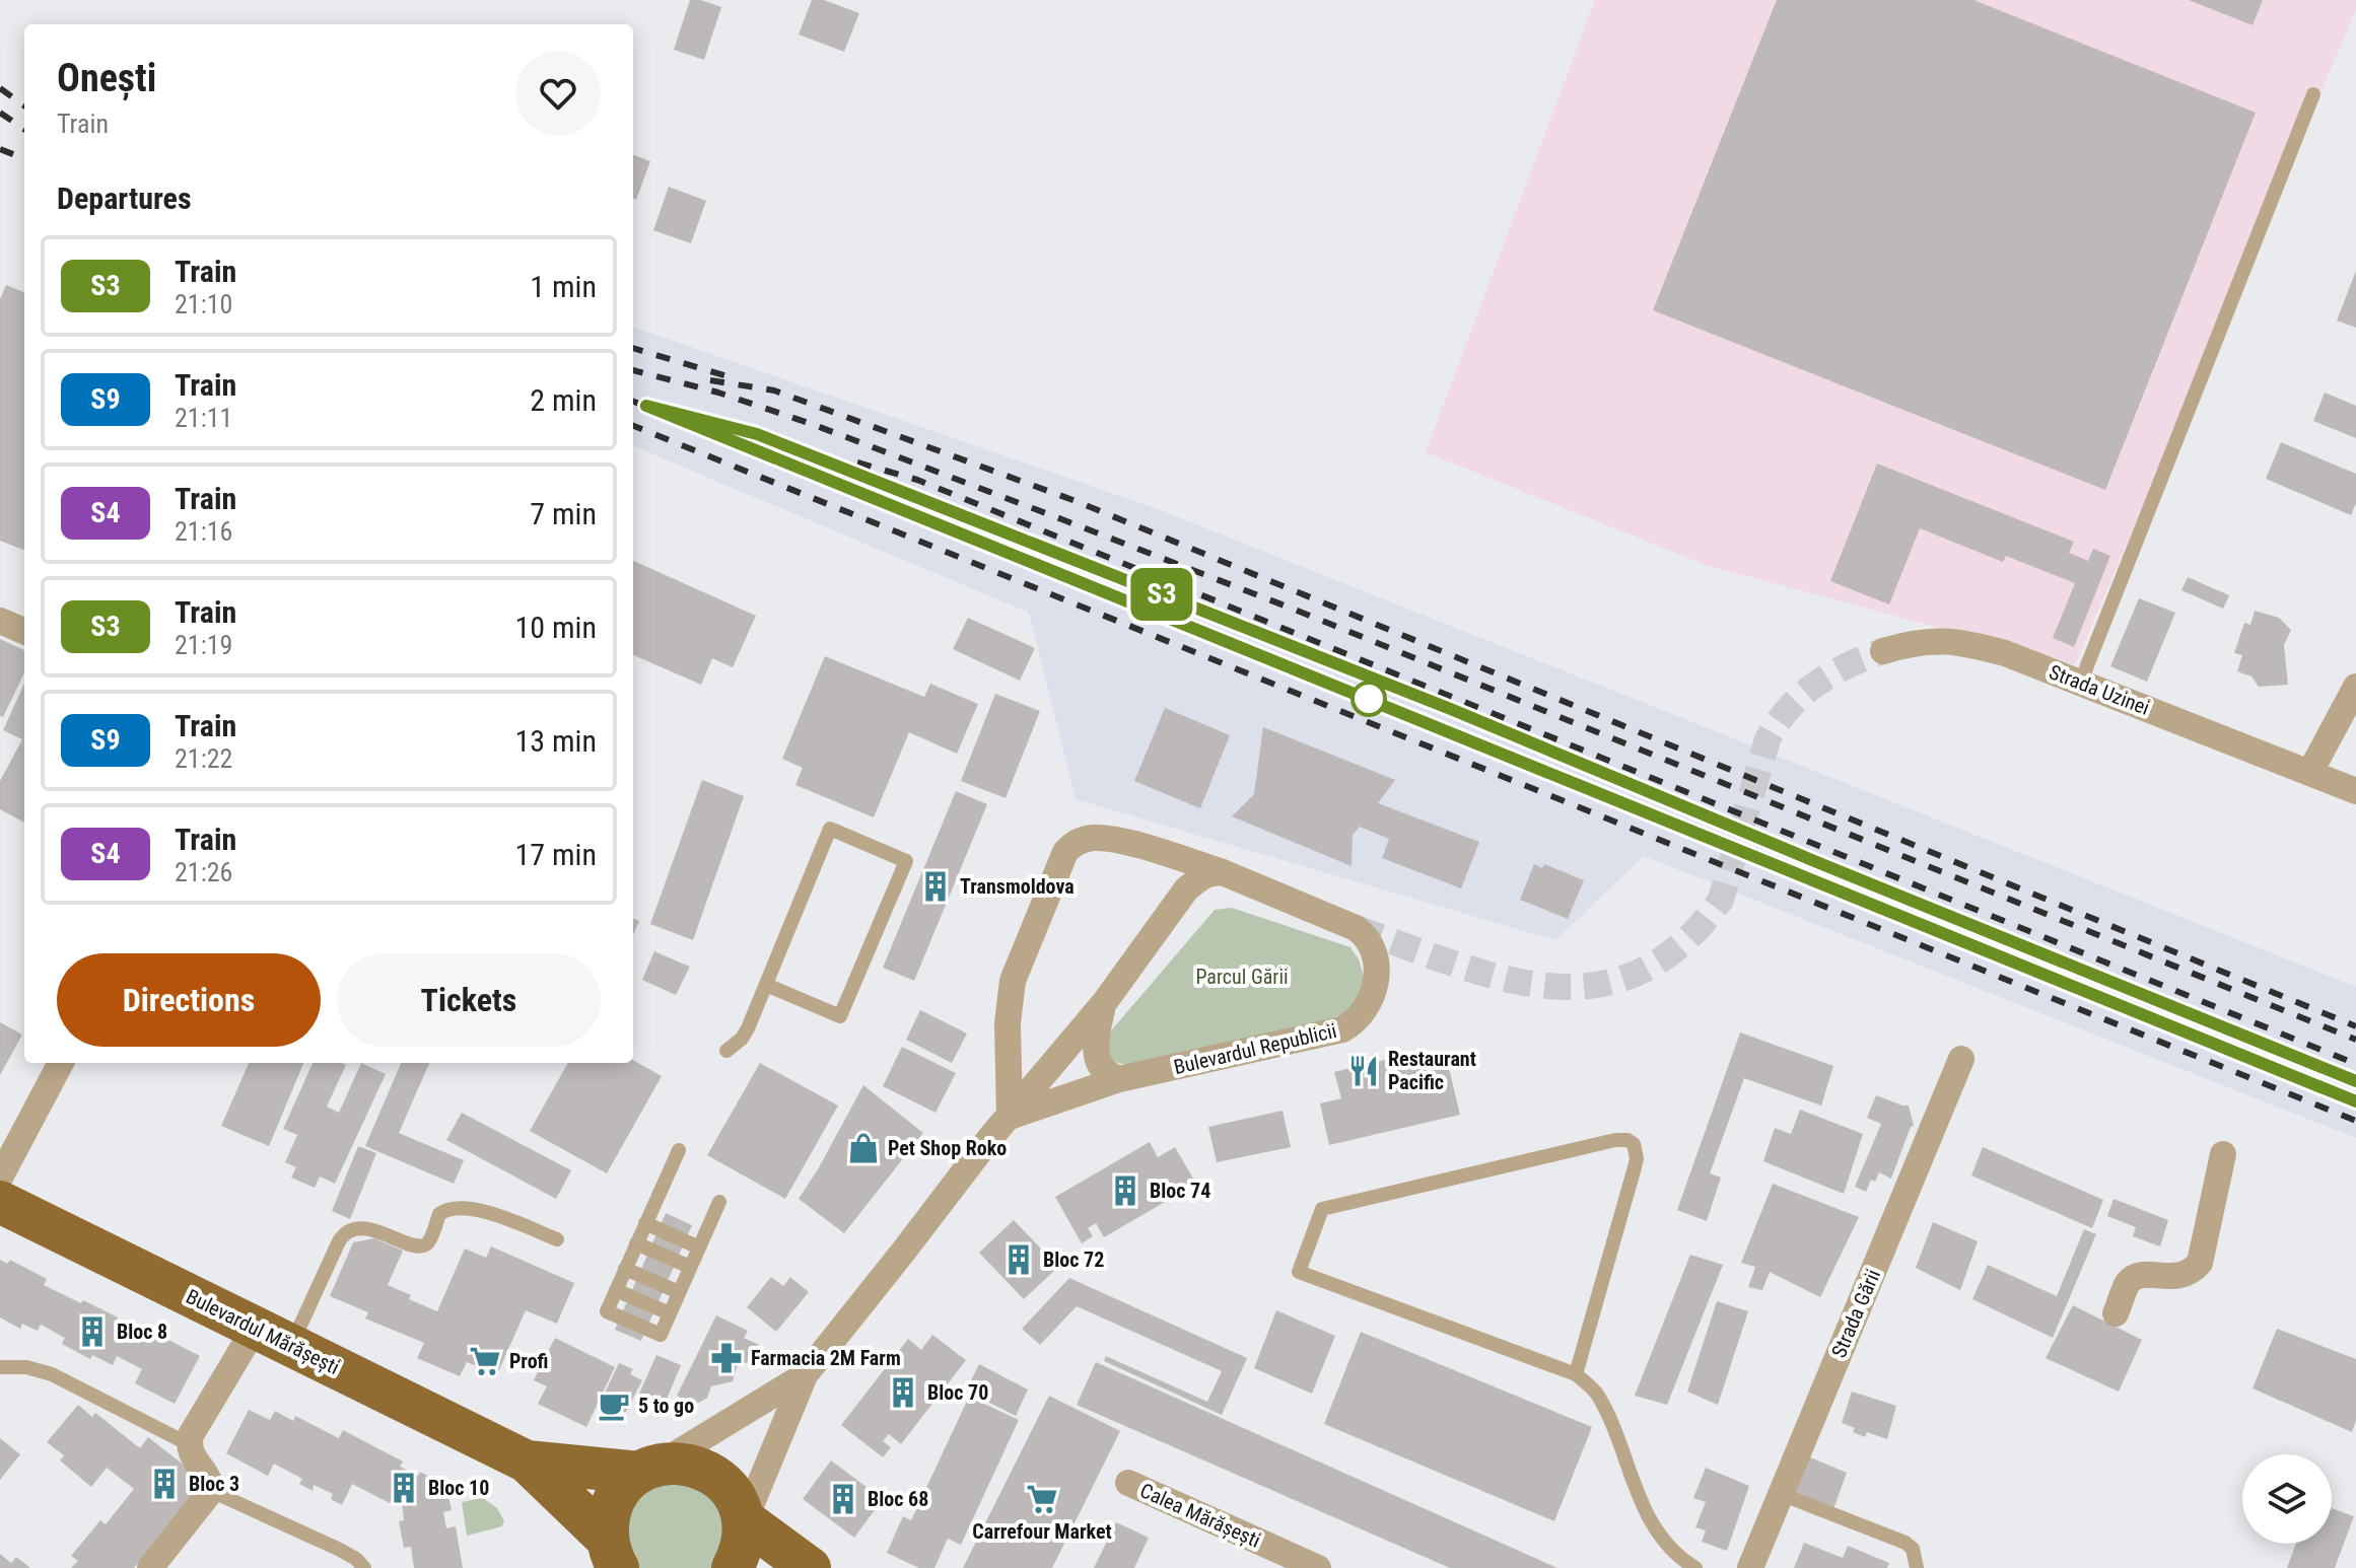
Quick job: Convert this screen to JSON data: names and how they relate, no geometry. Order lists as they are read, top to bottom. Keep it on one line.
{"streets":{"main road":["Bulevardul Mărășești"],"street":["Strada Uzinei","Bulevardul Republicii","Strada Gării","Calea Mărășești"]},"parks":["Parcul Gării"],"places":{"building":["Transmoldova","Bloc 74","Bloc 72","Bloc 8","Bloc 70","Bloc 3","Bloc 10","Bloc 68"],"restaurant":["Restaurant Pacific"],"shop":["Pet Shop Roko"],"pharmacy":["Farmacia 2M Farm"],"supermarket":["Profi","Carrefour Market"],"cafe":["5 to go"]},"page":{"on_map":"S3","heading":[["Onești","Train"],"Departures"],"list":[{"mark":"S3","name":"Train","note":"21:10","value":"1 min"},{"mark":"S9","name":"Train","note":"21:11","value":"2 min"},{"mark":"S4","name":"Train","note":"21:16","value":"7 min"},{"mark":"S3","name":"Train","note":"21:19","value":"10 min"},{"mark":"S9","name":"Train","note":"21:22","value":"13 min"},{"mark":"S4","name":"Train","note":"21:26","value":"17 min"}],"buttons":["Directions","Tickets"]}}
